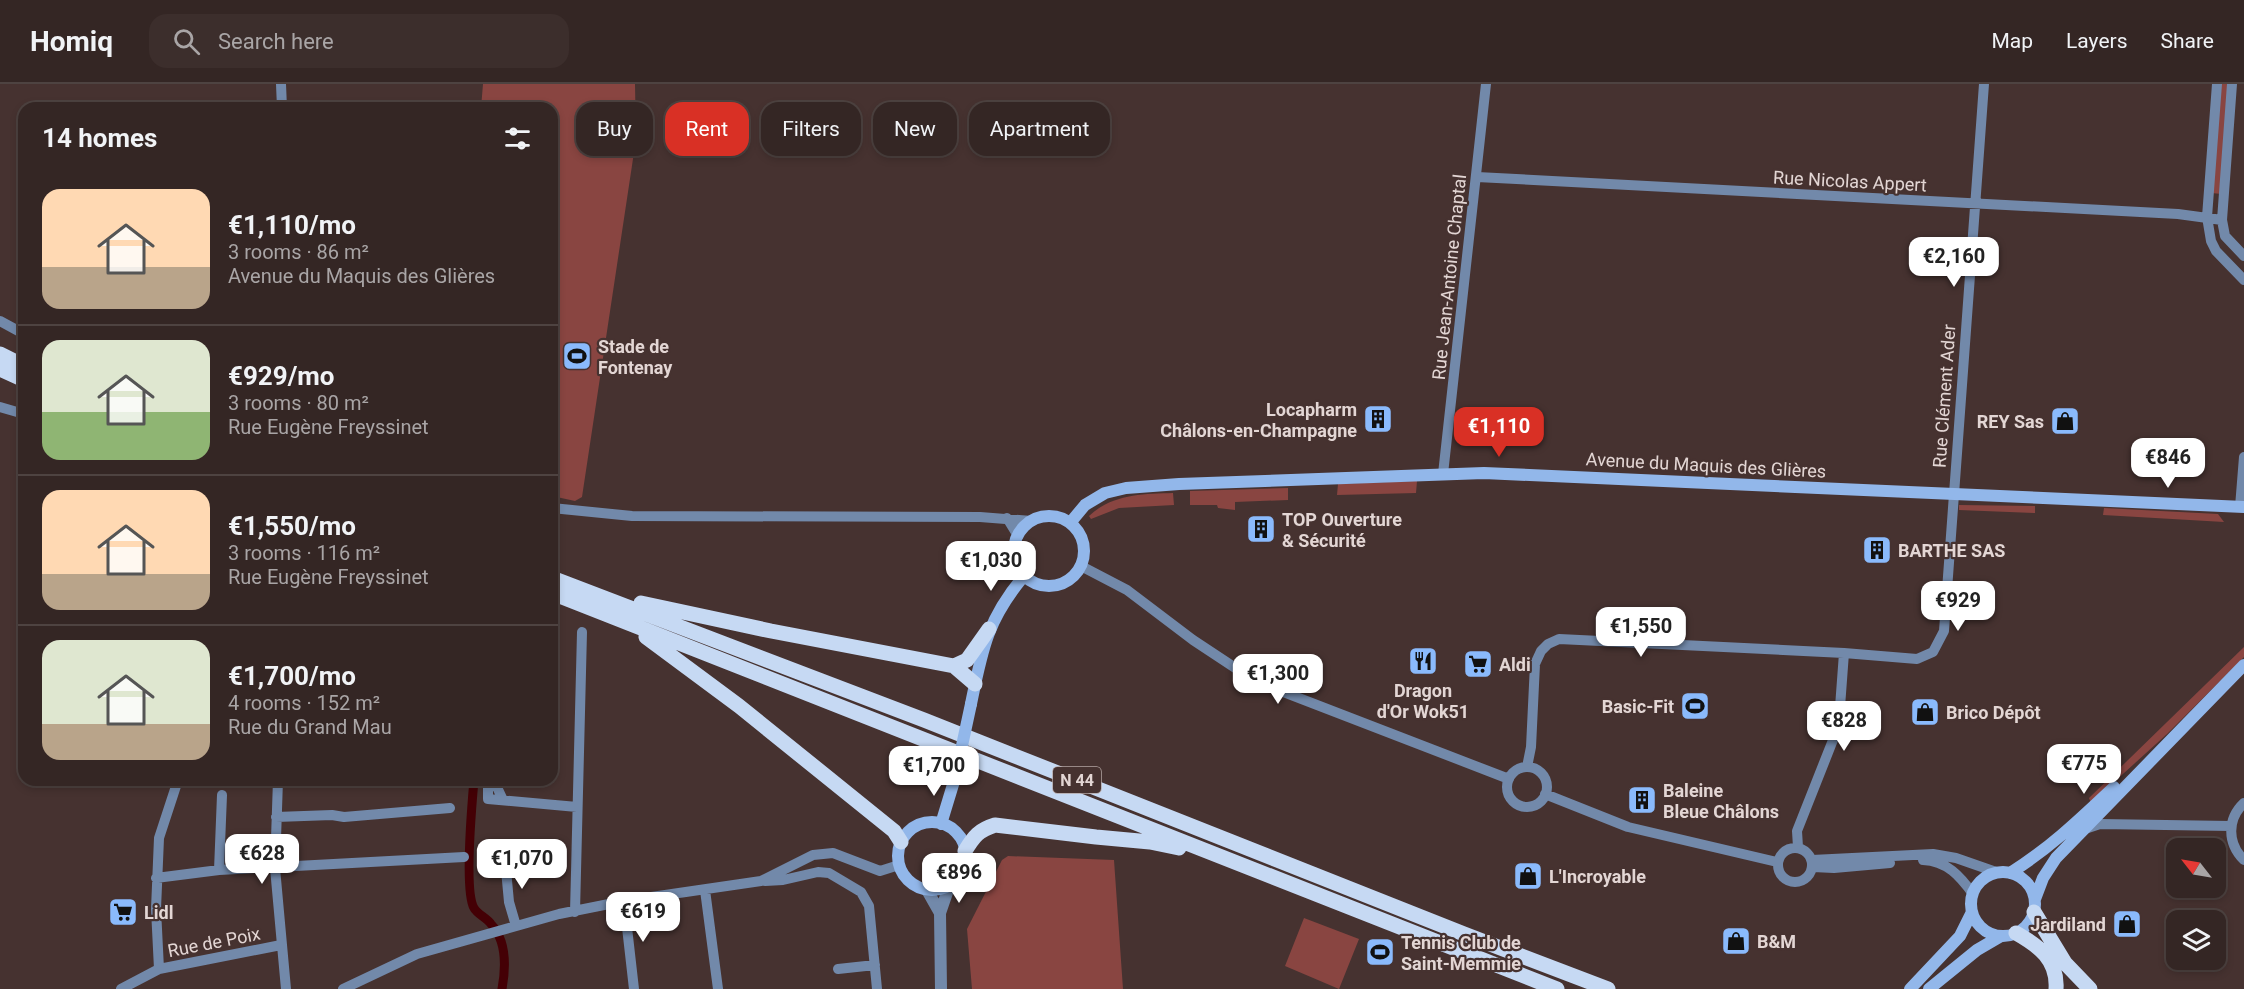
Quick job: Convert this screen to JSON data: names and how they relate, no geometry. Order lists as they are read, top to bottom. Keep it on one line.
{"streets":{"main road":["Avenue du Maquis des Glières","N 44"],"street":["Rue Nicolas Appert","Rue Jean-Antoine Chaptal","Rue Clément Ader","Rue de Poix"]},"crossings":[["Rue Nicolas Appert","Rue Jean-Antoine Chaptal"],["Rue Nicolas Appert","Rue Clément Ader"],["Rue Jean-Antoine Chaptal","Avenue du Maquis des Glières"],["Rue Clément Ader","Avenue du Maquis des Glières"]],"places":{"sports":["Stade de Fontenay","Basic-Fit","Tennis Club de Saint-Memmie"],"building":["Locapharm Châlons-en-Champagne","TOP Ouverture & Sécurité","BARTHE SAS","Baleine Bleue Châlons"],"shop":["REY Sas","Brico Dépôt","L'Incroyable","Jardiland","B&M"],"restaurant":["Dragon d'Or Wok51"],"supermarket":["Aldi","Lidl"]},"north":"top left","page":{"header":"Homiq","search":"Search here","nav":["Map","Layers","Share"],"chip":["Buy","Rent","Filters","New","Apartment"],"heading":"14 homes","list":[{"name":"€1,110/mo","note":"3 rooms · 86 m² · Avenue du Maquis des Glières"},{"name":"€929/mo","note":"3 rooms · 80 m² · Rue Eugène Freyssinet"},{"name":"€1,550/mo","note":"3 rooms · 116 m² · Rue Eugène Freyssinet"},{"name":"€1,700/mo","note":"4 rooms · 152 m² · Rue du Grand Mau"}],"price":["€2,160","€1,110","€846","€1,030","€929","€1,550","€1,300","€828","€775","€1,700","€628","€1,070","€896","€619"]}}
